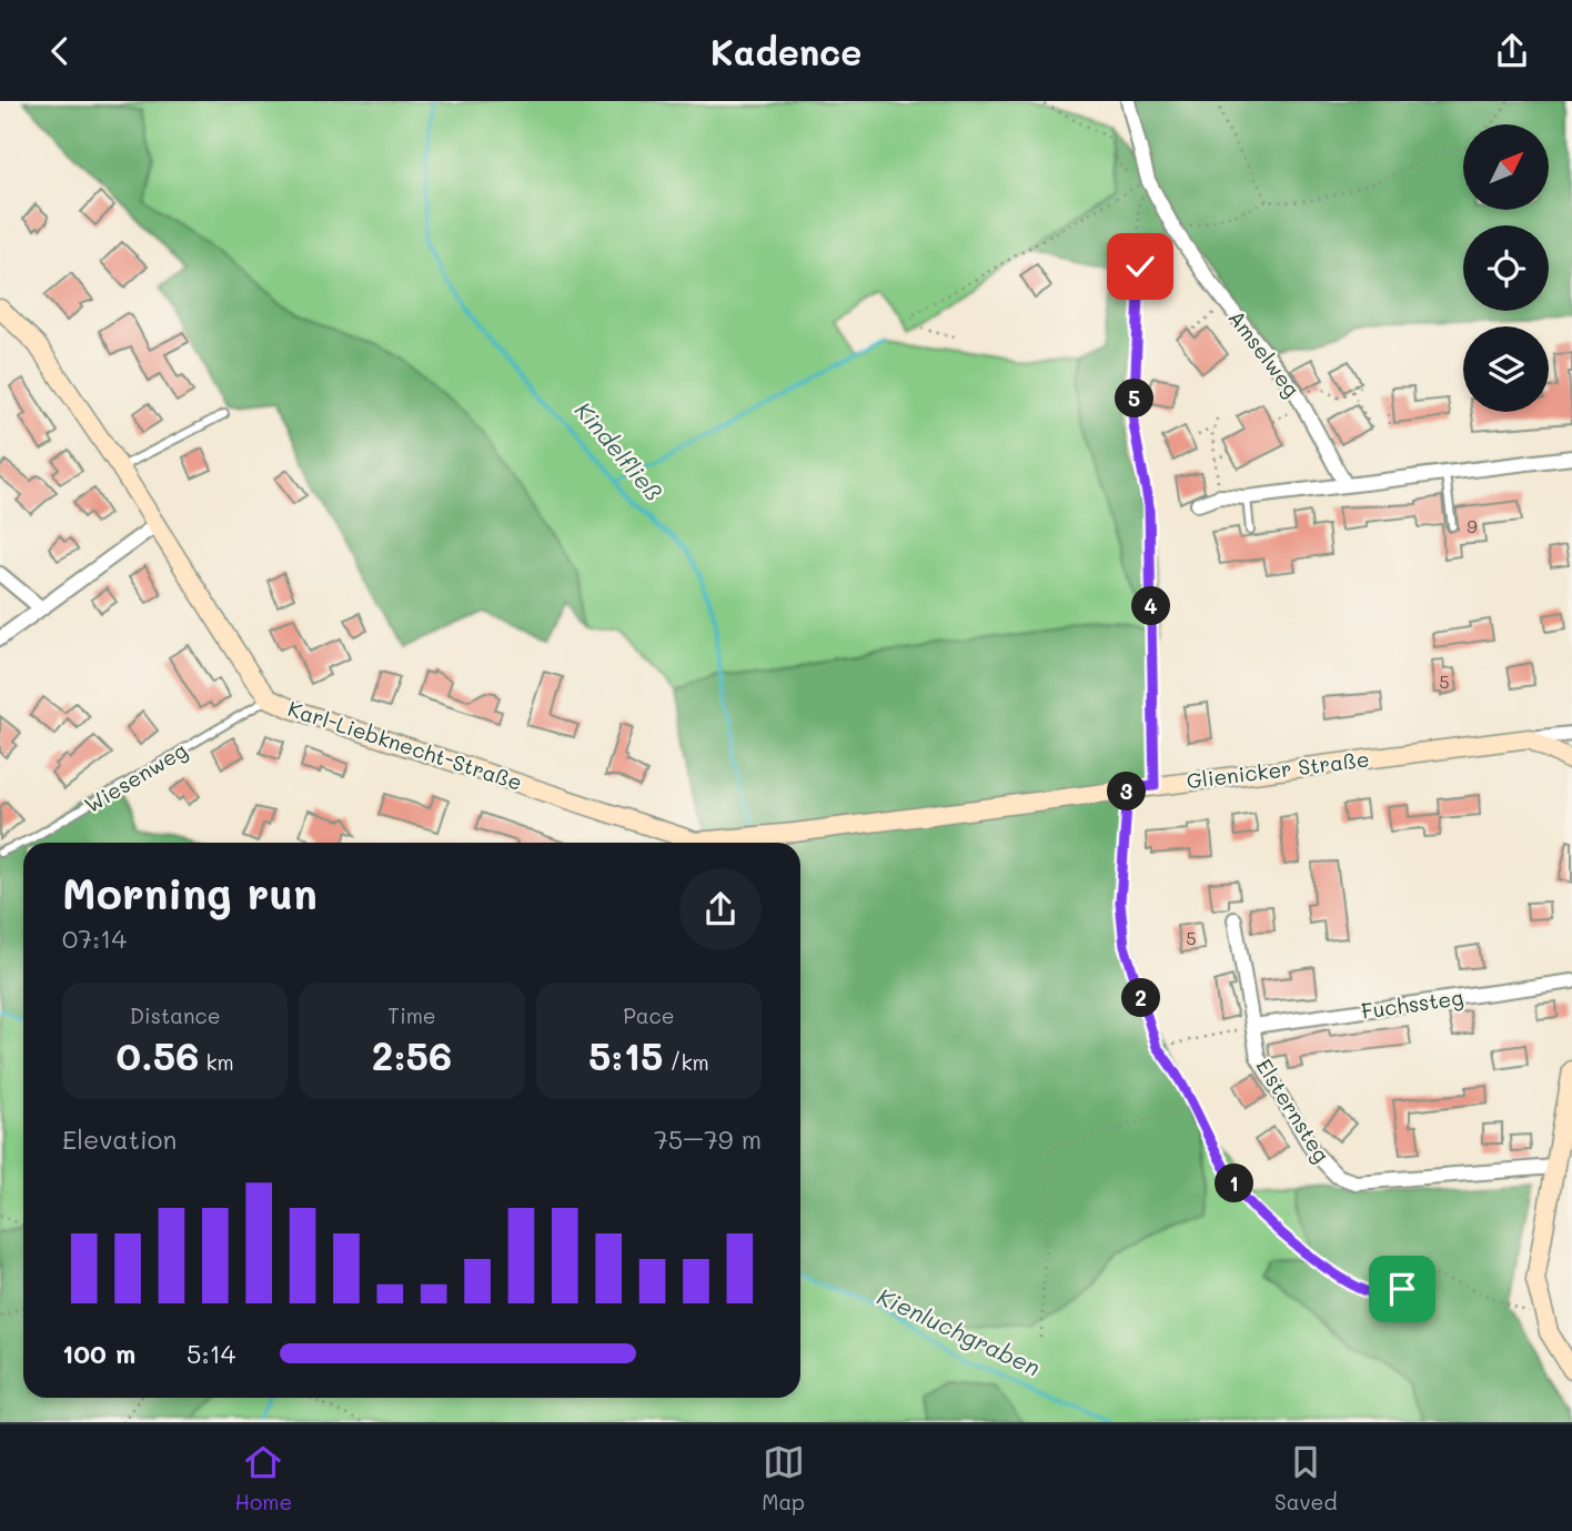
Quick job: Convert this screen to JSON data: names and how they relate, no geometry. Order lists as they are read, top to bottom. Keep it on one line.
{"streets":{"street":["Amselweg","Karl-Liebknecht-Straße","Glienicker Straße","Fuchssteg","Elsternsteg"],"lane":["Wiesenweg"]},"crossings":[["Karl-Liebknecht-Straße","Glienicker Straße"],["Karl-Liebknecht-Straße","Wiesenweg"],["Fuchssteg","Elsternsteg"]],"water":["Kindelfließ","Kienluchgraben"],"house_numbers":["9","5","5"],"north":"top right","page":{"header":"Kadence","pins":["5","4","3","2","1"],"heading":["Morning run","07:14"],"stats":[["Distance","0.56 km"],["Time","2:56"],["Pace","5:15 /km"]],"chart":["Elevation","75–79 m"],"list":[{"name":"100 m","note":"5:14"}],"tabs":["Home","Map","Saved"]}}
